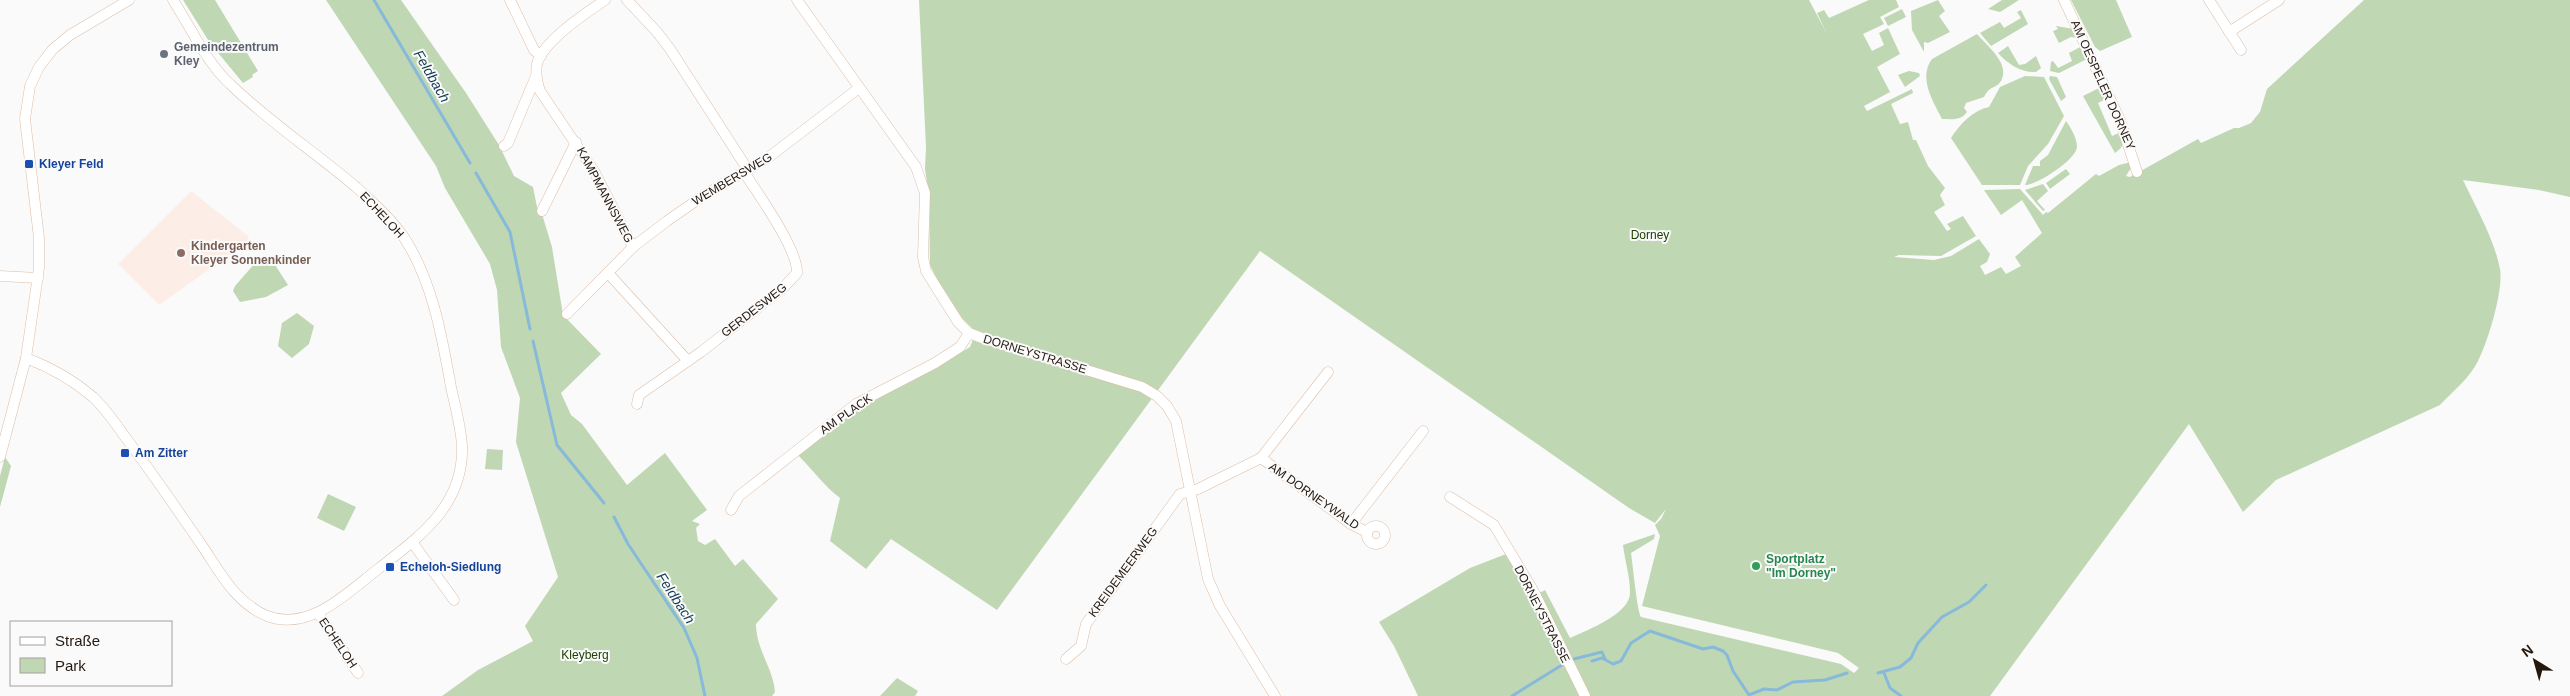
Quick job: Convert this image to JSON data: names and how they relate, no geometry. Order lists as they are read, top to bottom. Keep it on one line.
{"streets":{"street":["AM OESPELER DORNEY","WEMBERSWEG","KAMPMANNSWEG","ECHELOH","GERDESWEG","DORNEYSTRASSE","AM PLACK","AM DORNEYWALD","KREIDEMEERWEG"]},"crossings":[["WEMBERSWEG","KAMPMANNSWEG"],["WEMBERSWEG","GERDESWEG"],["WEMBERSWEG","DORNEYSTRASSE"],["DORNEYSTRASSE","AM PLACK"],["DORNEYSTRASSE","AM DORNEYWALD"],["DORNEYSTRASSE","KREIDEMEERWEG"],["AM DORNEYWALD","KREIDEMEERWEG"]],"water":["Feldbach"],"parks":["Dorney","Kleyberg"],"places":{"other":["Gemeindezentrum Kley","Kindergarten Kleyer Sonnenkinder","Sportplatz \"Im Dorney\""],"transit":["Kleyer Feld","Am Zitter","Echeloh-Siedlung"]},"legend":["Straße","Park"],"north":"top left"}
